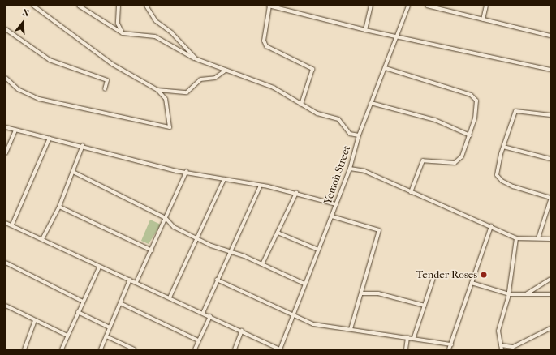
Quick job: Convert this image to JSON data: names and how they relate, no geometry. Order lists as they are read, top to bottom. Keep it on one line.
{"streets":{"street":["Yemoh Street"]},"places":["Tender Roses"],"north":"top"}
